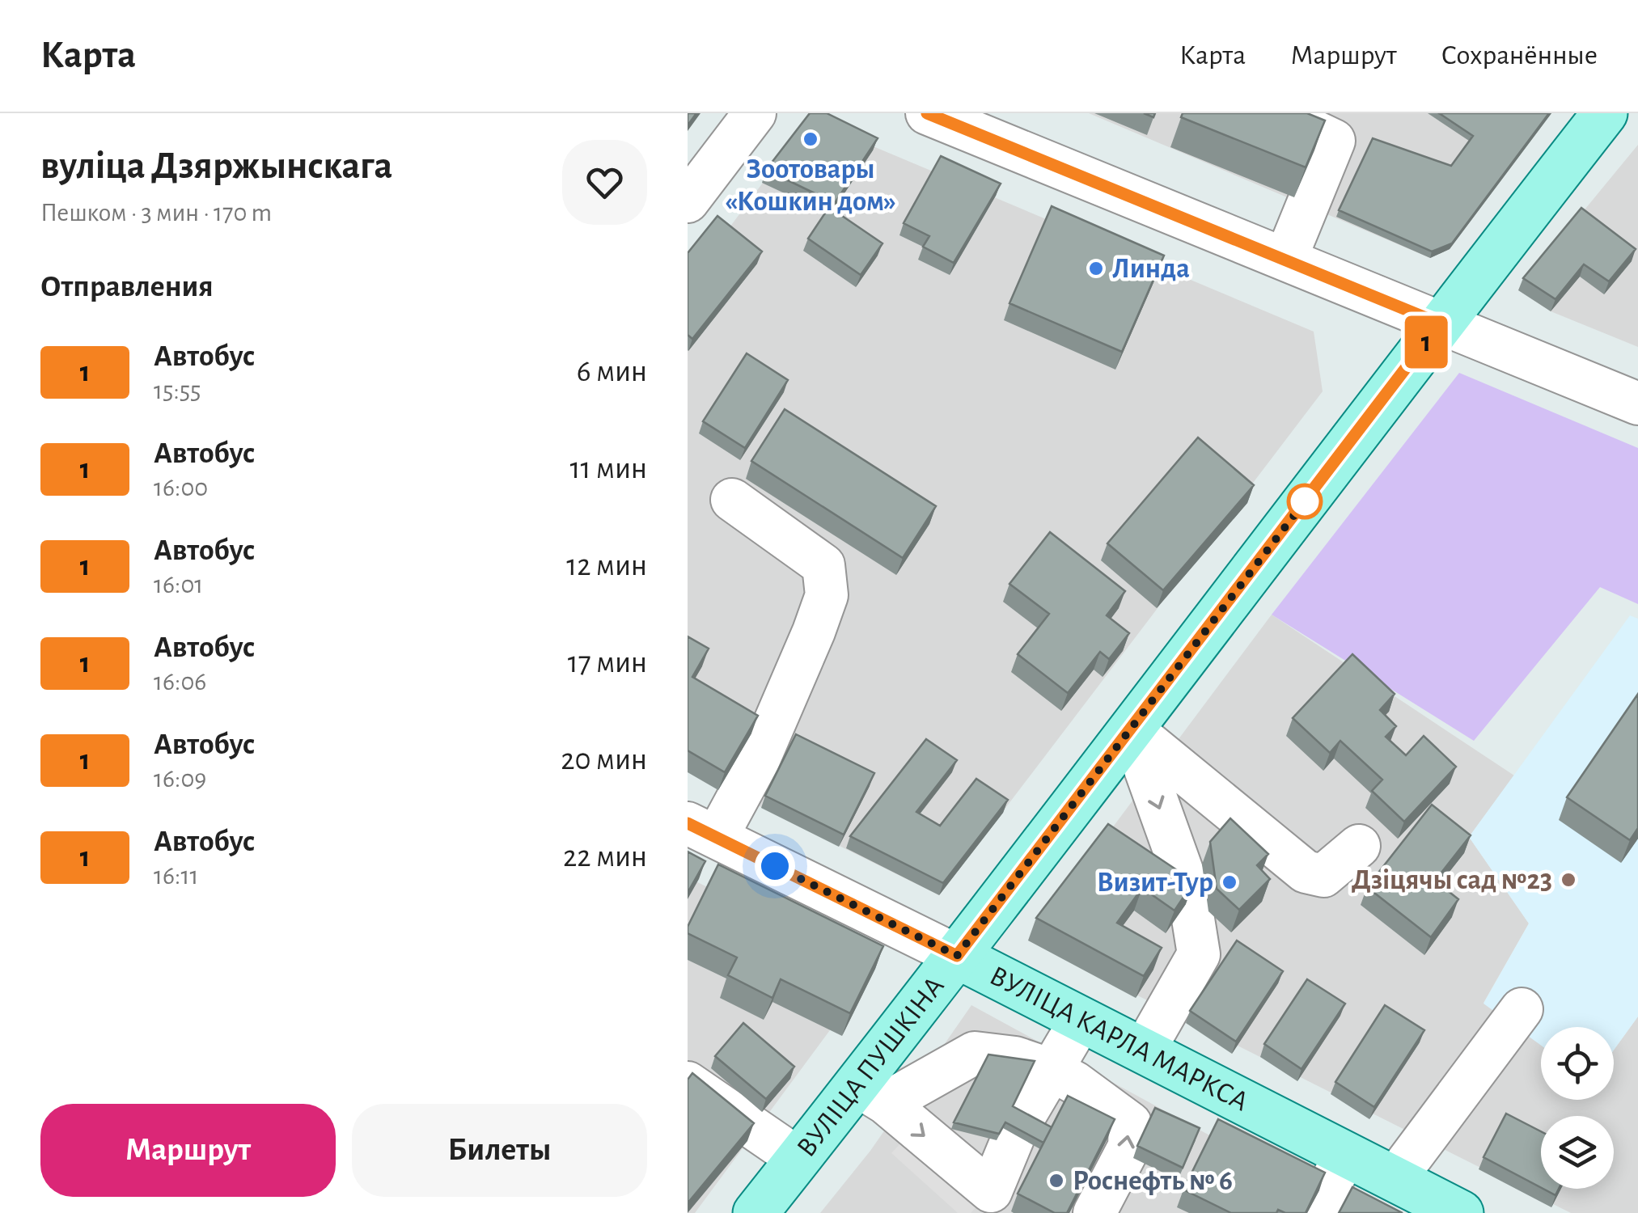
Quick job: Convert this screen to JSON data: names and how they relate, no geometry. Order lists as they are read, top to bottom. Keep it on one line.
{"streets":{"main road":["ВУЛІЦА КАРЛА МАРКСА","ВУЛІЦА ПУШКІНА"]},"crossings":[["ВУЛІЦА КАРЛА МАРКСА","ВУЛІЦА ПУШКІНА"]],"places":["Зоотовары «Кошкин дом»","Линда","Дзіцячы сад №23","Визит-Тур","Роснефть № 6"],"lines":["bus line 1"],"page":{"header":"Карта","nav":["Карта","Маршрут","Сохранённые"],"heading":[["вуліца Дзяржынскага","Пешком · 3 мин · 170 m"],"Отправления"],"on_map":"1","list":[{"mark":"1","name":"Автобус","note":"15:55","value":"6 мин"},{"mark":"1","name":"Автобус","note":"16:00","value":"11 мин"},{"mark":"1","name":"Автобус","note":"16:01","value":"12 мин"},{"mark":"1","name":"Автобус","note":"16:06","value":"17 мин"},{"mark":"1","name":"Автобус","note":"16:09","value":"20 мин"},{"mark":"1","name":"Автобус","note":"16:11","value":"22 мин"}],"buttons":["Маршрут","Билеты"]}}
